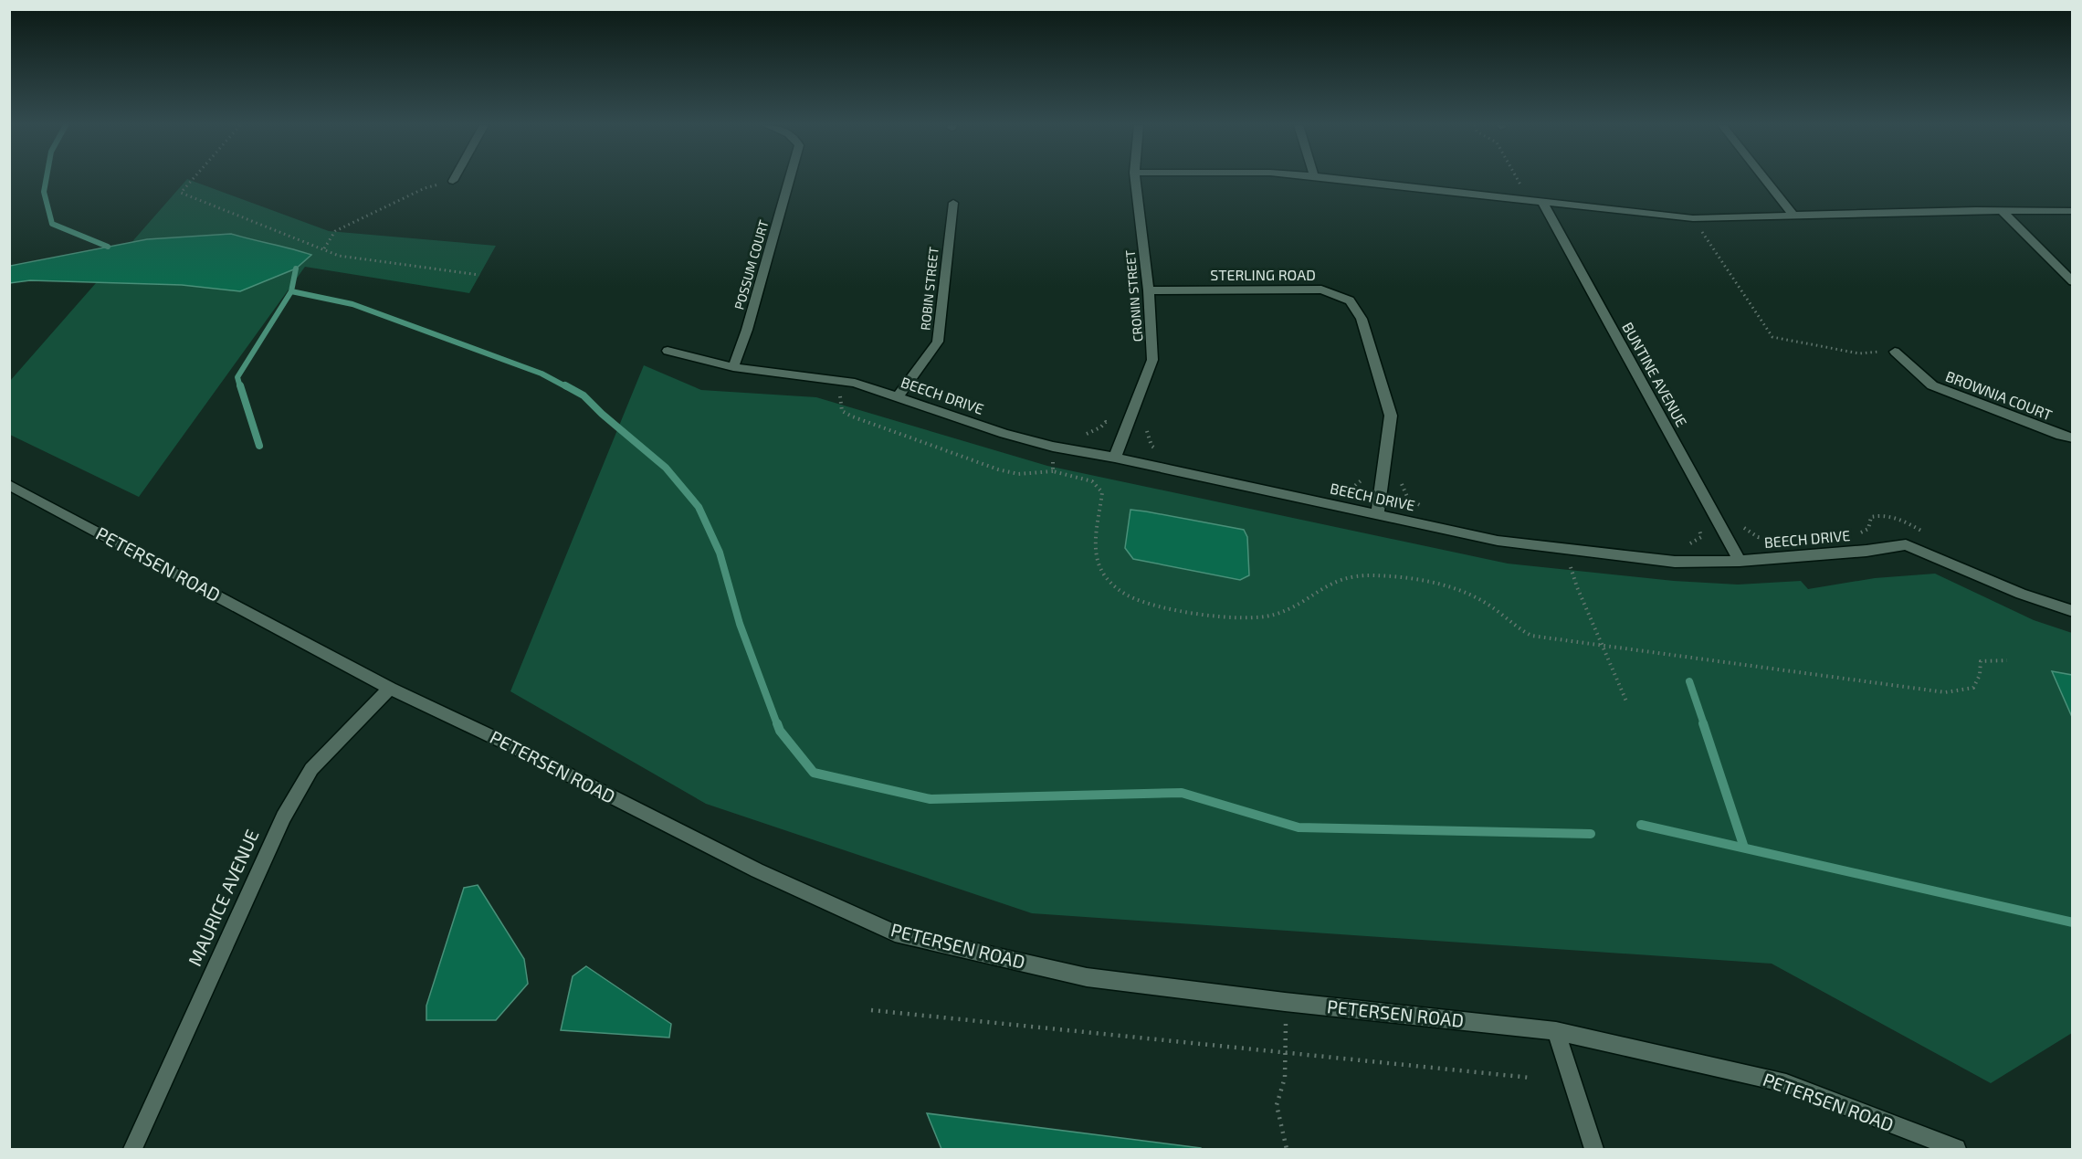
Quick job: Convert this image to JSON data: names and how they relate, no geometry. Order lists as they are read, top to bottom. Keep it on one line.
{"streets":{"street":["POSSUM COURT","STERLING ROAD","ROBIN STREET","CRONIN STREET","BUNTINE AVENUE","BEECH DRIVE","BROWNIA COURT","PETERSEN ROAD","MAURICE AVENUE"]},"crossings":[["POSSUM COURT","BEECH DRIVE"],["STERLING ROAD","CRONIN STREET"],["STERLING ROAD","BEECH DRIVE"],["ROBIN STREET","BEECH DRIVE"],["CRONIN STREET","BEECH DRIVE"],["BUNTINE AVENUE","BEECH DRIVE"],["PETERSEN ROAD","MAURICE AVENUE"]]}
